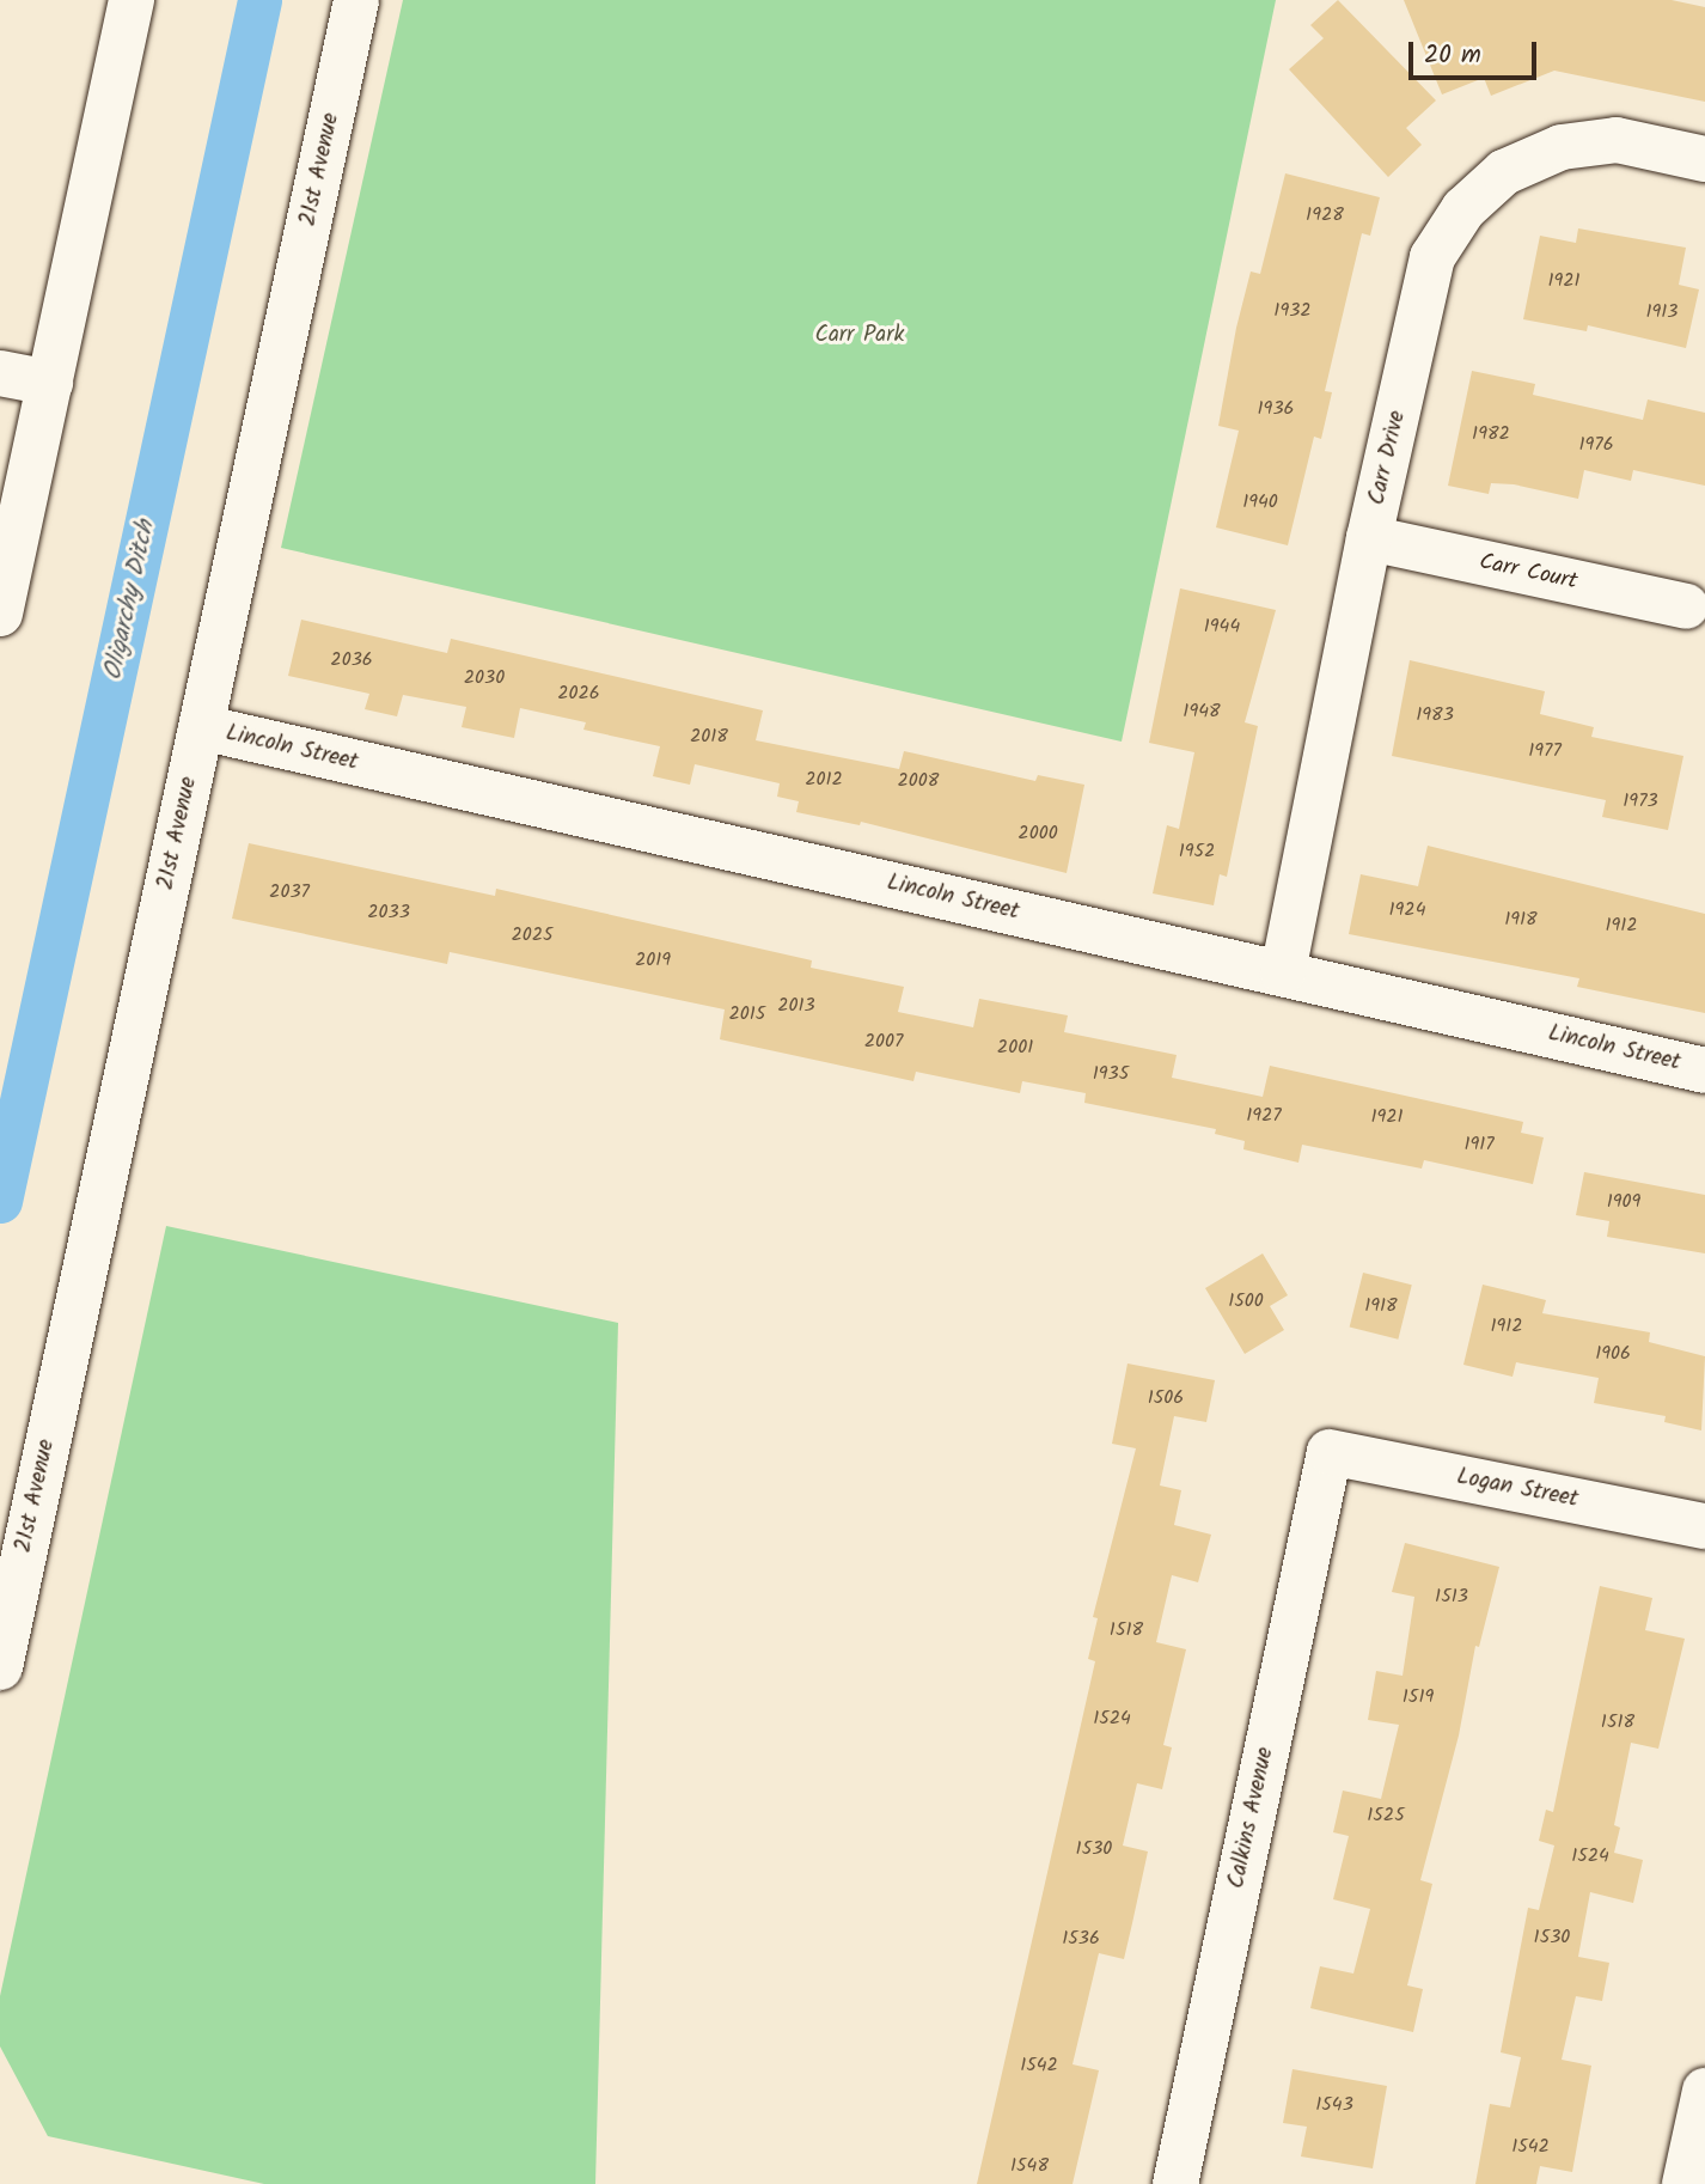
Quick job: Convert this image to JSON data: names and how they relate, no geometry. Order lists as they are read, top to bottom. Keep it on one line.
{"streets":{"street":["21st Avenue","Carr Drive","Carr Court","Lincoln Street","Logan Street","Calkins Avenue"]},"crossings":[["21st Avenue","Lincoln Street"],["Carr Drive","Carr Court"],["Carr Drive","Lincoln Street"],["Logan Street","Calkins Avenue"]],"water":["Oligarchy Ditch"],"parks":["Carr Park"],"house_numbers":["1928","1921","1932","1913","1936","1982","1976","1940","1944","2036","2030","2026","1948","1983","2018","1977","2012","2008","1973","2000","1952","2037","1924","2033","1918","1912","2025","2019","2013","2015","2007","2001","1935","1927","1921","1917","1909","1500","1918","1912","1906","1506","1513","1518","1519","1524","1518","1525","1530","1524","1530","1536","1542","1543","1542","1548"],"scale_bar":"20 m"}
